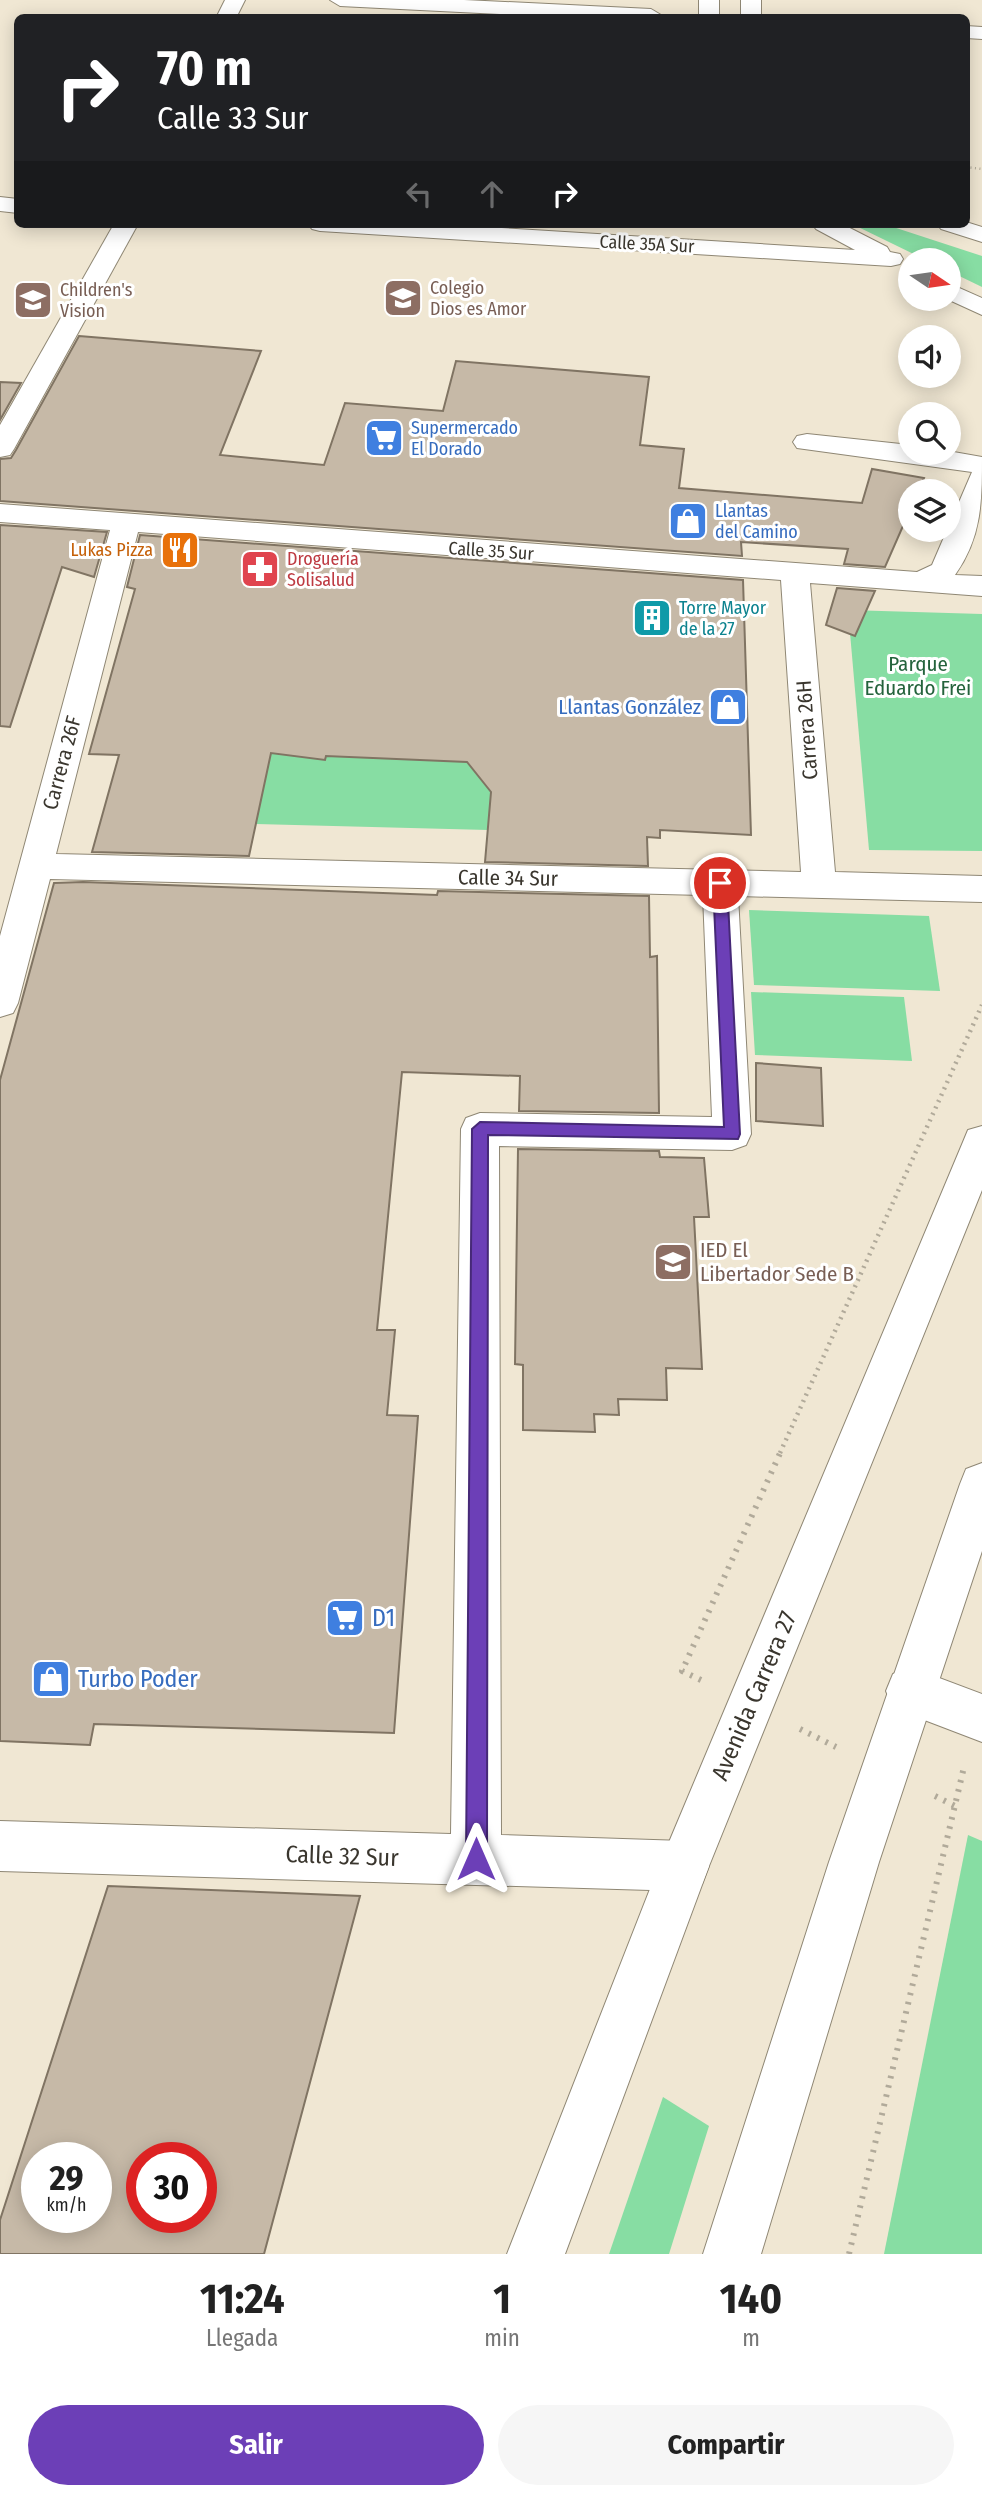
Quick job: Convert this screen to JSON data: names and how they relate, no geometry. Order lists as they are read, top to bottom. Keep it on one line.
{"streets":{"street":["Calle 35A Sur","Calle 35 Sur","Carrera 26H","Carrera 26F","Calle 34 Sur","Avenida Carrera 27","Calle 32 Sur"]},"crossings":[["Calle 35 Sur","Carrera 26H"],["Calle 35 Sur","Carrera 26F"],["Carrera 26H","Calle 34 Sur"],["Carrera 26F","Calle 34 Sur"],["Avenida Carrera 27","Calle 32 Sur"]],"parks":["Parque Eduardo Frei"],"places":{"school or university":["Colegio Dios es Amor","Children's Vision","IED El Libertador Sede B"],"supermarket":["Supermercado El Dorado","D1"],"shop":["Llantas del Camino","Llantas González","Turbo Poder"],"restaurant":["Lukas Pizza"],"pharmacy":["Droguería Solisalud"],"building":["Torre Mayor de la 27"]},"north":"right","page":{"turn":["70 m","Calle 33 Sur"],"speed":"29 km/h","limit":"30","eta":["11:24","Llegada","1","min","140","m"],"buttons":["Salir","Compartir"]}}
